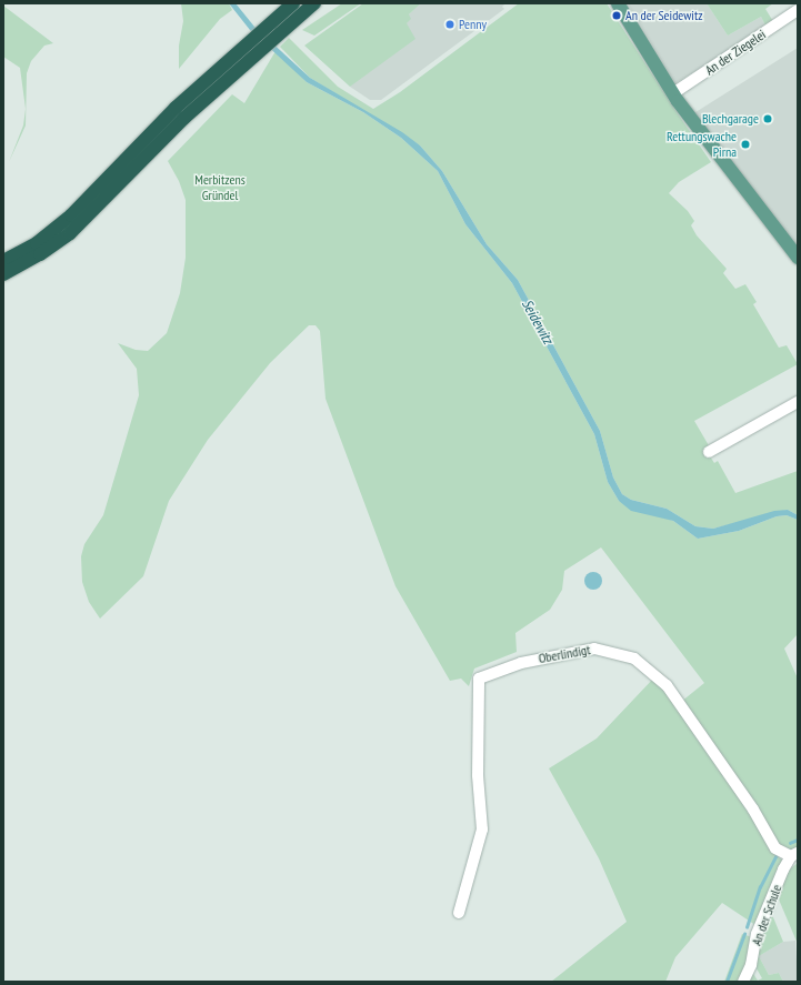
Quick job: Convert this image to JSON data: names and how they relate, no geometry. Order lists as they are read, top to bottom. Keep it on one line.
{"streets":{"street":["An der Ziegelei","Oberlindigt","An der Schule"]},"crossings":[["Oberlindigt","An der Schule"]],"water":["Seidewitz"],"parks":["Merbitzens Gründel"],"places":["An der Seidewitz","Penny","Blechgarage","Rettungswache Pirna"]}
